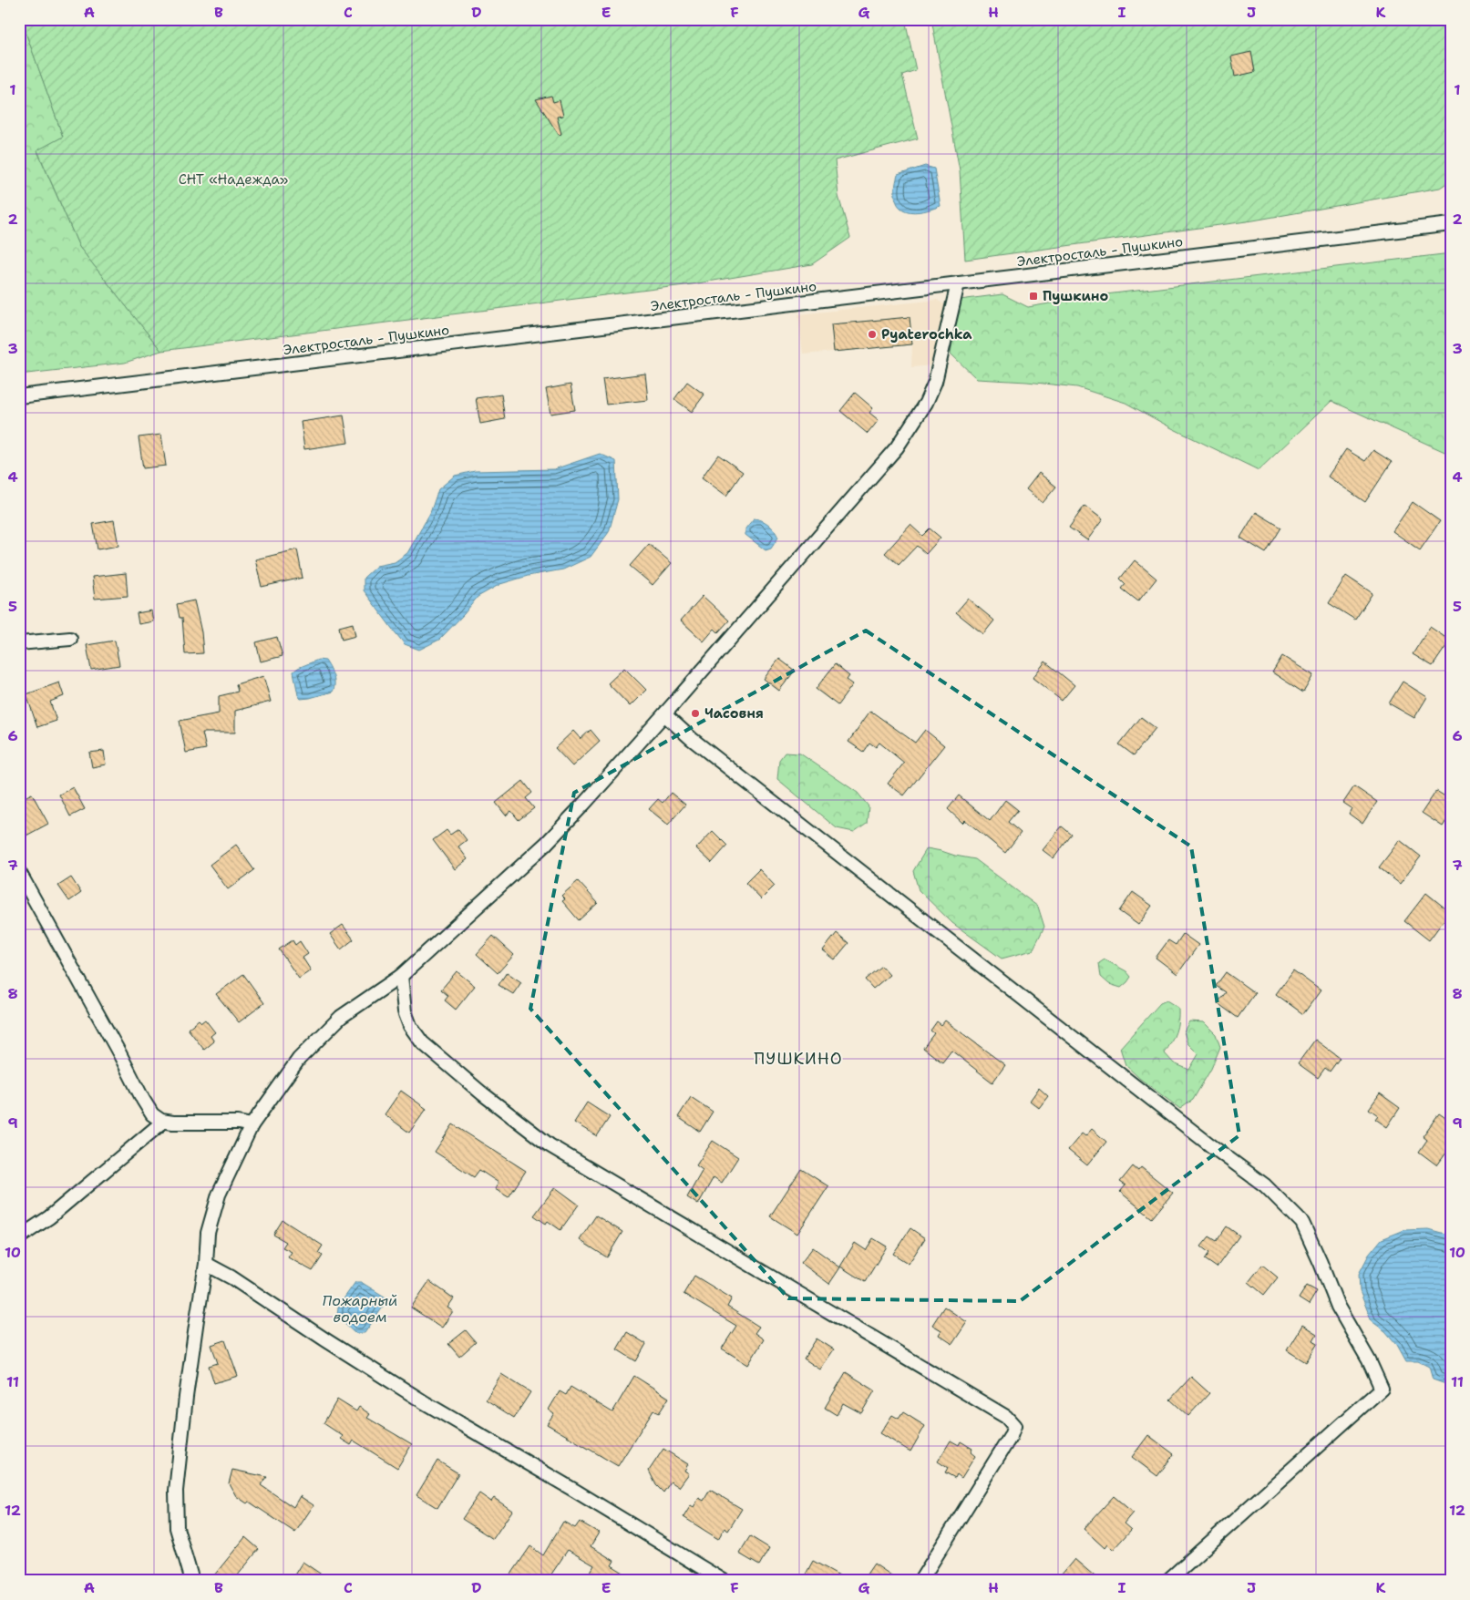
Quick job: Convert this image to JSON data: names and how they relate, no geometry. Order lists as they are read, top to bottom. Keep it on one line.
{"streets":{"street":["Электросталь - Пушкино"]},"districts":["ПУШКИНО"],"water":["Пожарный водоем"],"parks":["СНТ «Надежда»"],"places":{"transit":["Пушкино"],"other":["Pyaterochka","Часовня"]},"grid":{"columns":["A","B","C","D","E","F","G","H","I","J","K"],"rows":["1","2","3","4","5","6","7","8","9","10","11","12"]}}
